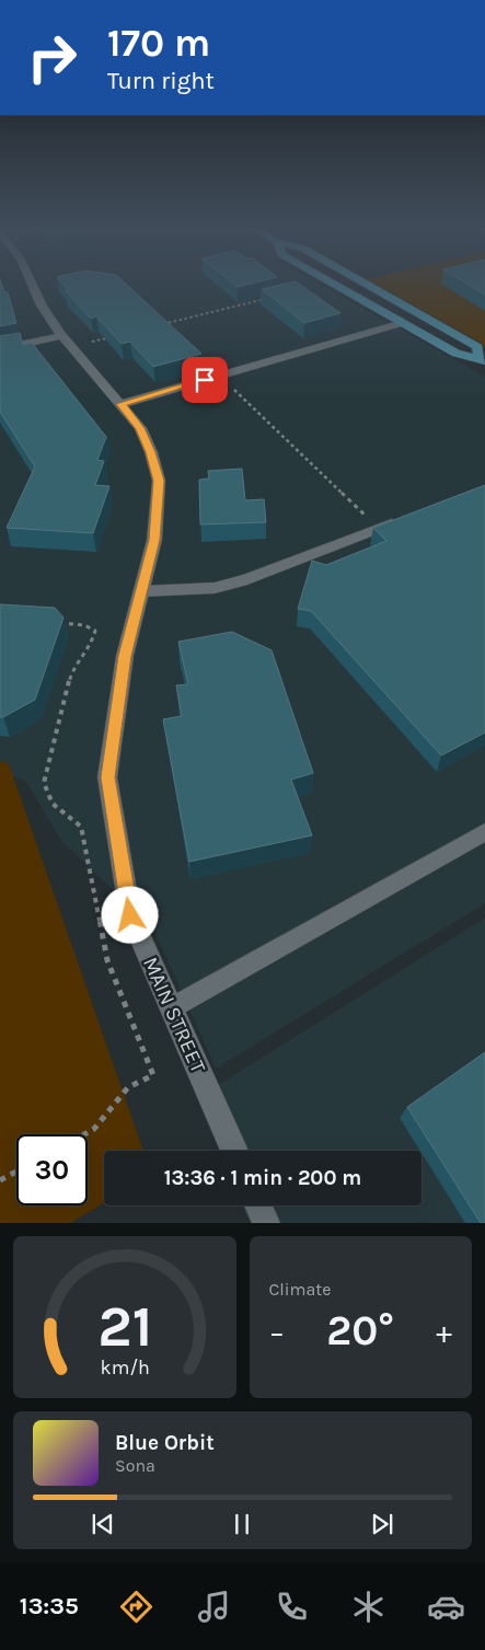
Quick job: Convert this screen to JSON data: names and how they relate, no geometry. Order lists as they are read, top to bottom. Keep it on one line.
{"streets":{"street":["MAIN STREET"]},"page":{"turn":["170 m","Turn right"],"limit":"30","trip":"13:36 · 1 min · 200 m","tile":"Climate","heat":["−","20°","+"],"song":["Blue Orbit","Sona"],"tabs":"13:35","gauge":["21","km/h"]}}
